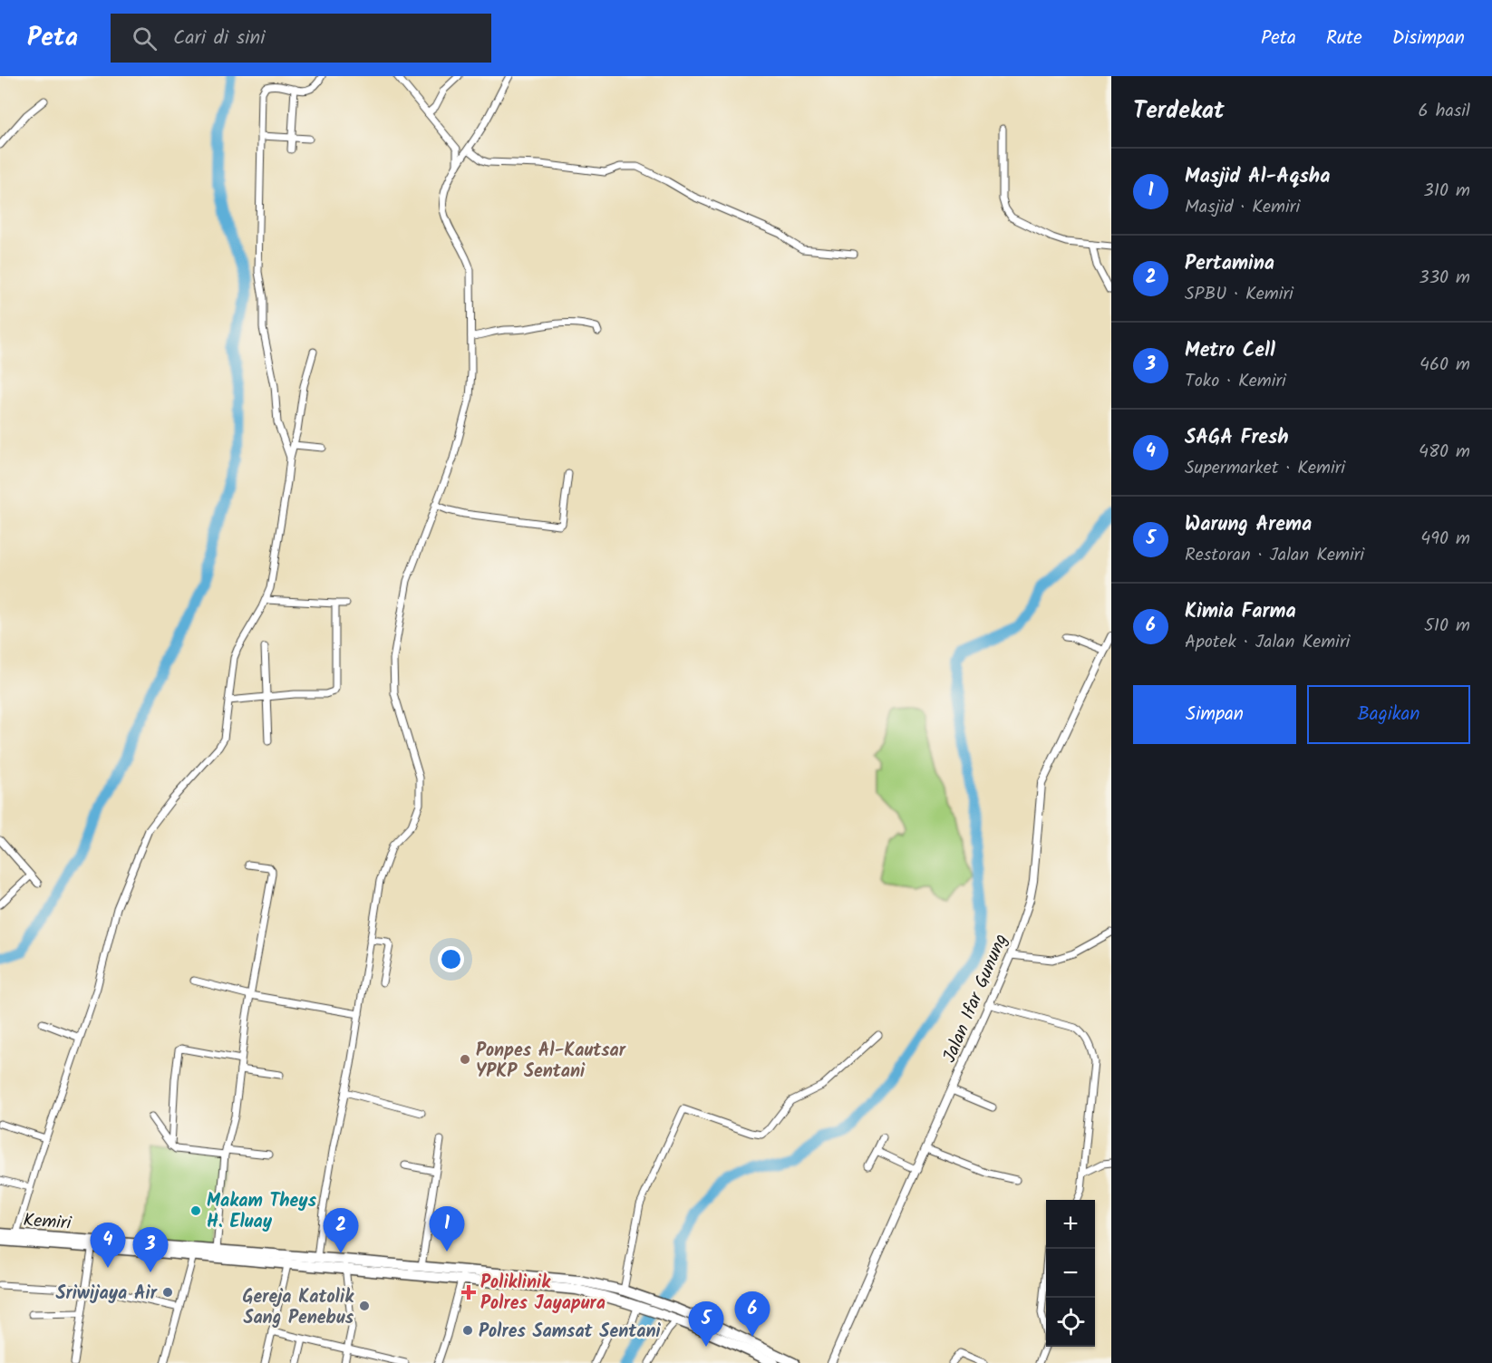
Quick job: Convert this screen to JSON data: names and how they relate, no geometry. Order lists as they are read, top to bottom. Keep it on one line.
{"streets":{"highway":["Kemiri"],"street":["Jalan Ifar Gunung"]},"places":{"other":["Ponpes Al-Kautsar YPKP Sentani","Makam Theys H. Eluay","Sriwijaya Air","Gereja Katolik Sang Penebus","Polres Samsat Sentani"],"health":["Poliklinik Polres Jayapura"]},"page":{"header":"Peta","search":"Cari di sini","nav":["Peta","Rute","Disimpan"],"heading":["Terdekat","6 hasil"],"list":[{"mark":"1","name":"Masjid Al-Aqsha","note":"Masjid · Kemiri","value":"310 m"},{"mark":"2","name":"Pertamina","note":"SPBU · Kemiri","value":"330 m"},{"mark":"3","name":"Metro Cell","note":"Toko · Kemiri","value":"460 m"},{"mark":"4","name":"SAGA Fresh","note":"Supermarket · Kemiri","value":"480 m"},{"mark":"5","name":"Warung Arema","note":"Restoran · Jalan Kemiri","value":"490 m"},{"mark":"6","name":"Kimia Farma","note":"Apotek · Jalan Kemiri","value":"510 m"}],"buttons":["Simpan","Bagikan"],"map_buttons":["+","−"],"pins":["1","2","4","3","6","5"]}}
